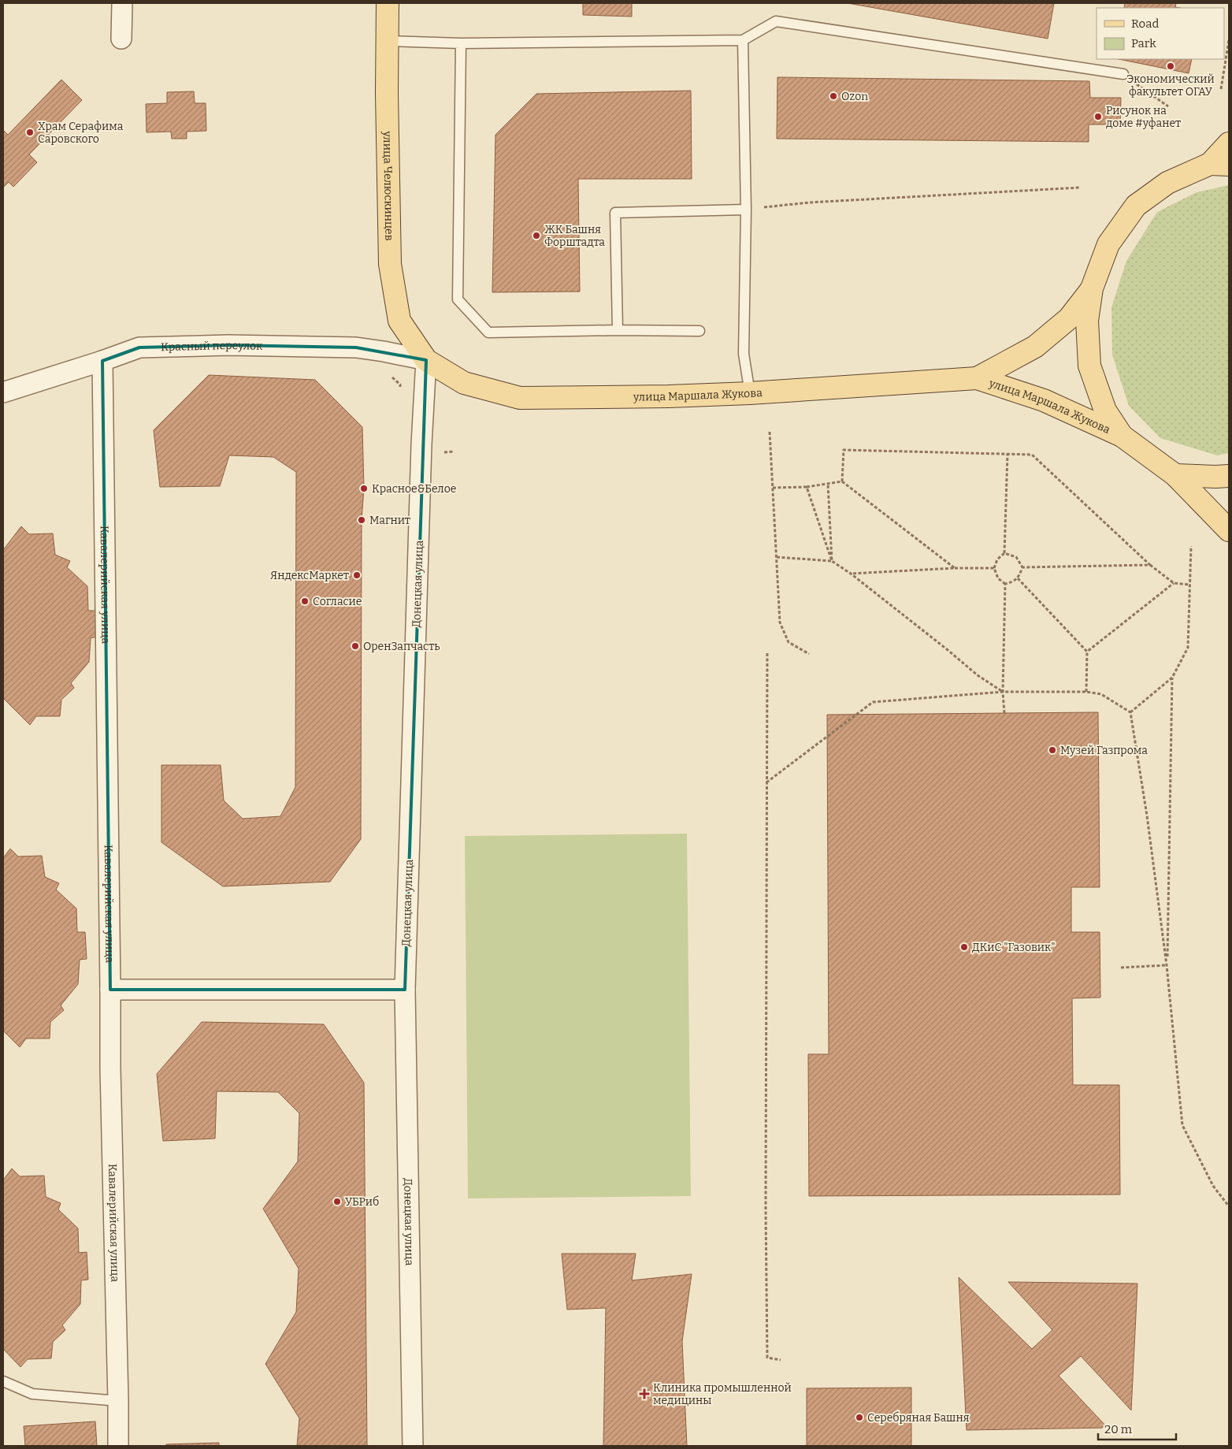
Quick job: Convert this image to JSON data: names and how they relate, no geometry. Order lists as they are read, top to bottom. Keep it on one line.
{"streets":{"main road":["улица Челюскинцев","улица Маршала Жукова"],"street":["Красный переулок","Донецкая улица","Кавалерийская улица"]},"crossings":[["улица Челюскинцев","Красный переулок"],["улица Челюскинцев","улица Маршала Жукова"],["улица Челюскинцев","Донецкая улица"],["Красный переулок","улица Маршала Жукова"],["Красный переулок","Донецкая улица"],["Красный переулок","Кавалерийская улица"],["улица Маршала Жукова","Донецкая улица"]],"places":{"other":["Экономический факультет ОГАУ","Ozon","Рисунок на доме #уфанет","Храм Серафима Саровского","ЖК Башня Форштадта","Красное&Белое","Магнит","ЯндексМаркет","Согласие","ОренЗапчасть","Музей Газпрома","ДКиC \"Газовик\"","УБРиб","Серебряная Башня"],"health":["Клиника промышленной медицины"]},"legend":["Road","Park"],"scale_bar":"20 m"}
